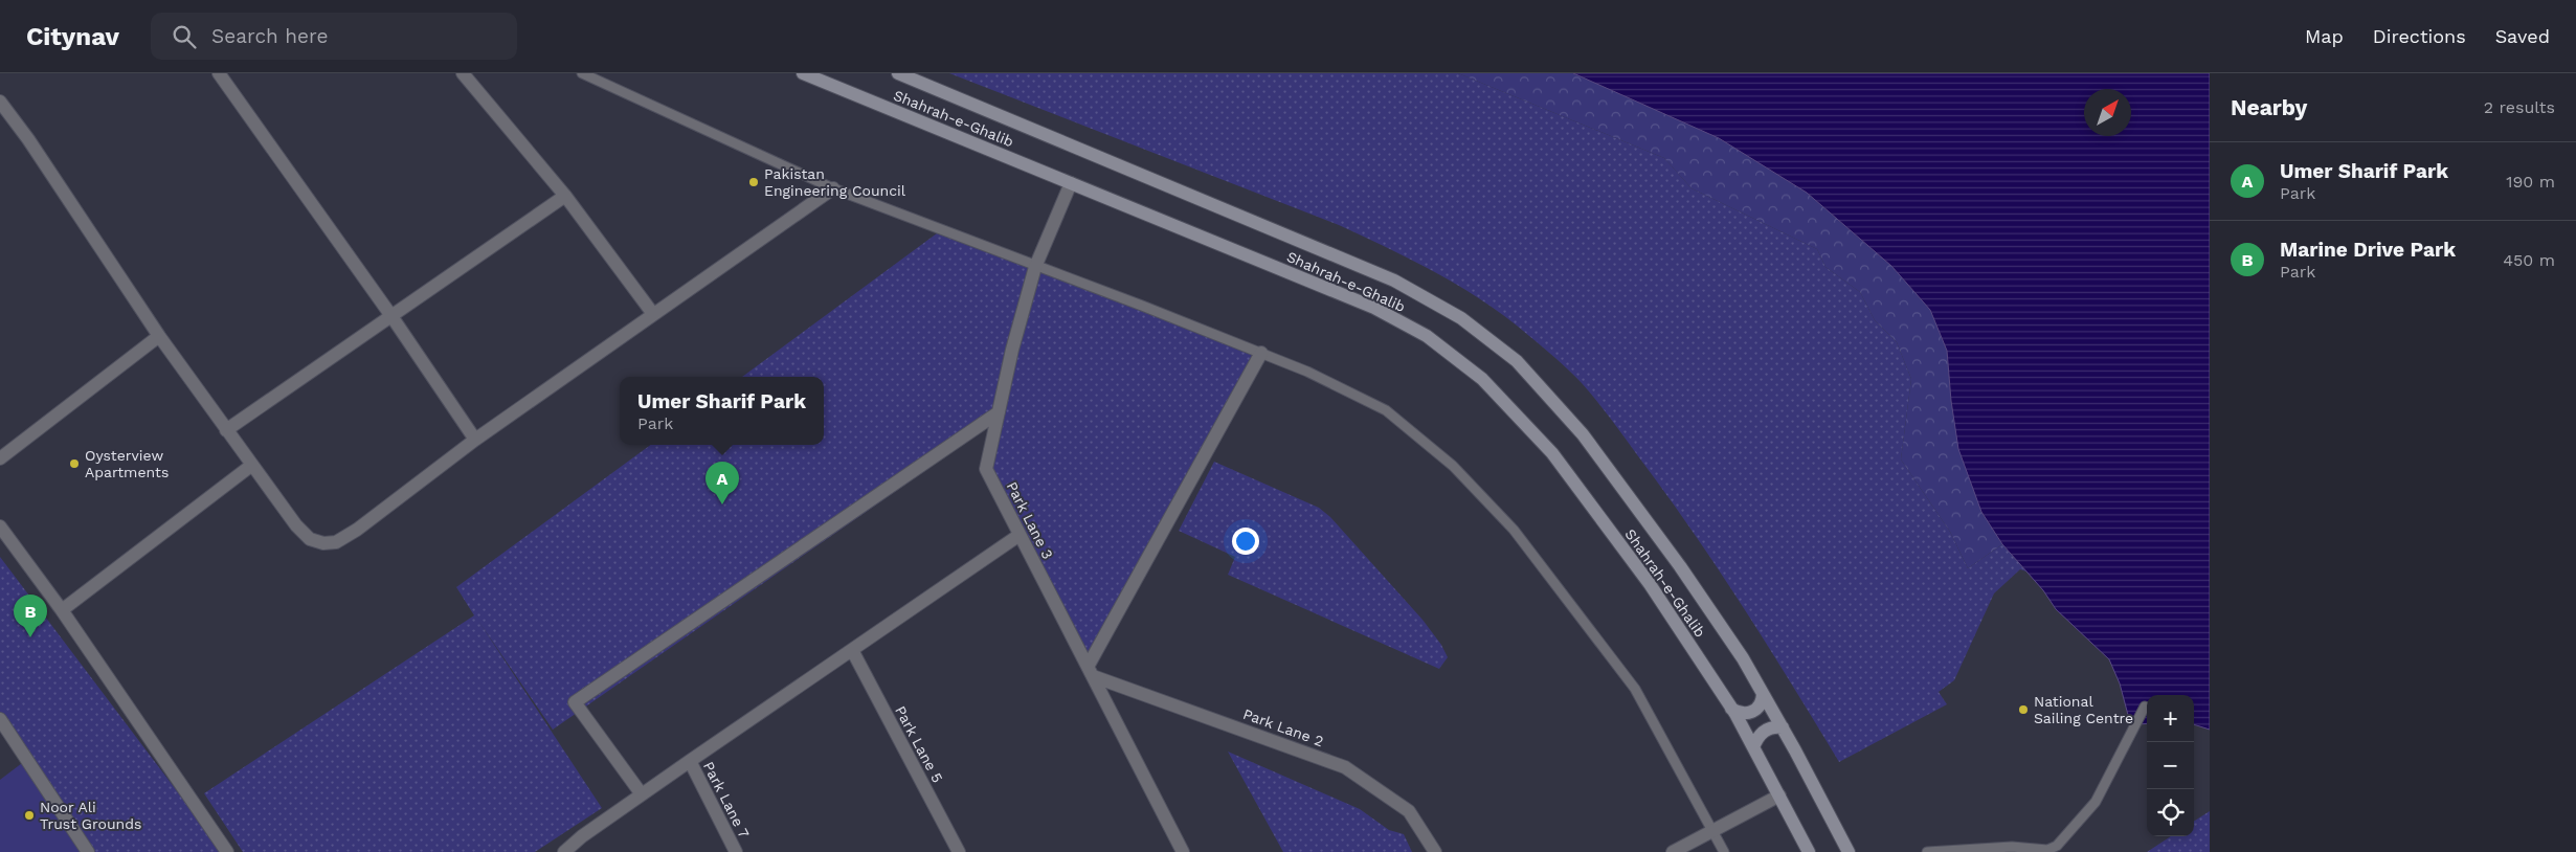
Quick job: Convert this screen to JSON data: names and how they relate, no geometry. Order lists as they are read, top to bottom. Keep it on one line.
{"streets":{"main road":["Shahrah-e-Ghalib"],"street":["Park Lane 3","Park Lane 2","Park Lane 5","Park Lane 7"]},"crossings":[["Shahrah-e-Ghalib","Park Lane 3"],["Park Lane 3","Park Lane 2"]],"places":["Pakistan Engineering Council","Oysterview Apartments","National Sailing Centre","Noor Ali Trust Grounds"],"north":"top right","page":{"header":"Citynav","search":"Search here","nav":["Map","Directions","Saved"],"heading":["Nearby","2 results"],"list":[{"mark":"A","name":"Umer Sharif Park","note":"Park","value":"190 m"},{"mark":"B","name":"Marine Drive Park","note":"Park","value":"450 m"}],"popup":["Umer Sharif Park","Park"],"pins":["A","B"],"map_buttons":["+","−"]}}
